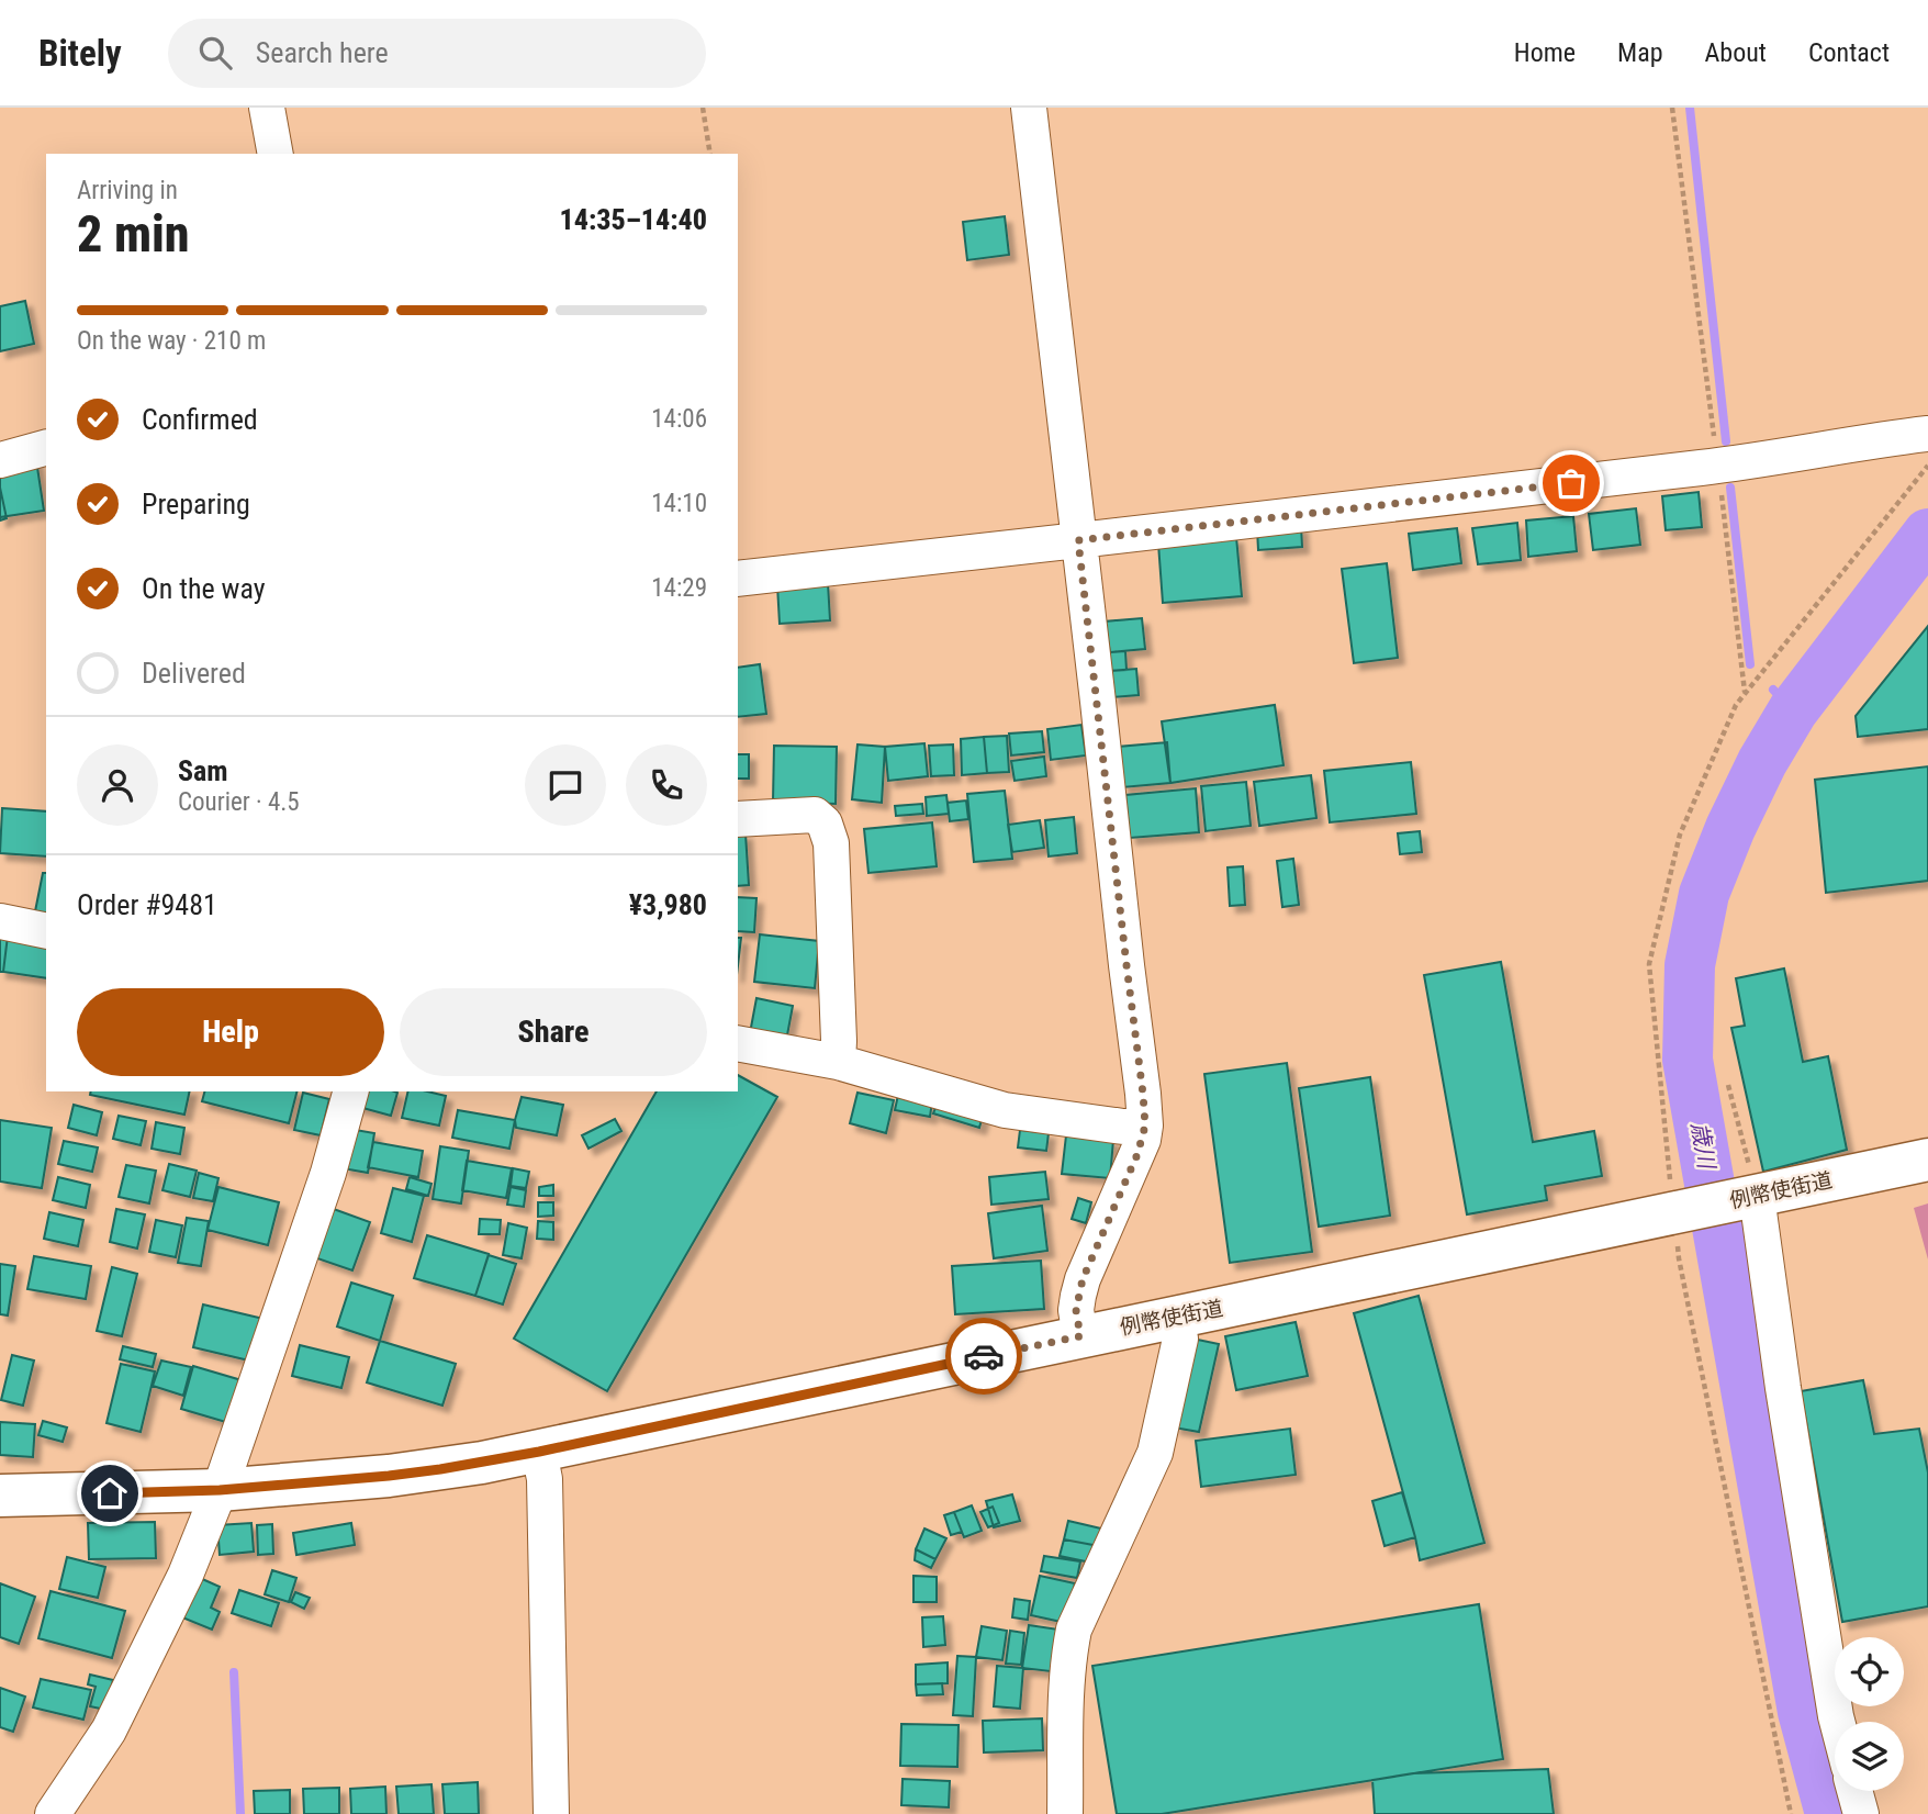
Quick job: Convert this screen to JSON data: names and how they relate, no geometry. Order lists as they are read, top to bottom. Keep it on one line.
{"streets":{"main road":["例幣使街道"]},"water":["歳川"],"page":{"header":"Bitely","search":"Search here","nav":["Home","Map","About","Contact"],"heading":["2 min","Arriving in","14:35–14:40"],"panel":["Sam","Courier · 4.5","Order #9481","¥3,980"],"bar":"On the way · 210 m","list":[["Confirmed","14:06"],["Preparing","14:10"],["On the way","14:29"],"Delivered"],"buttons":["Help","Share"]}}
